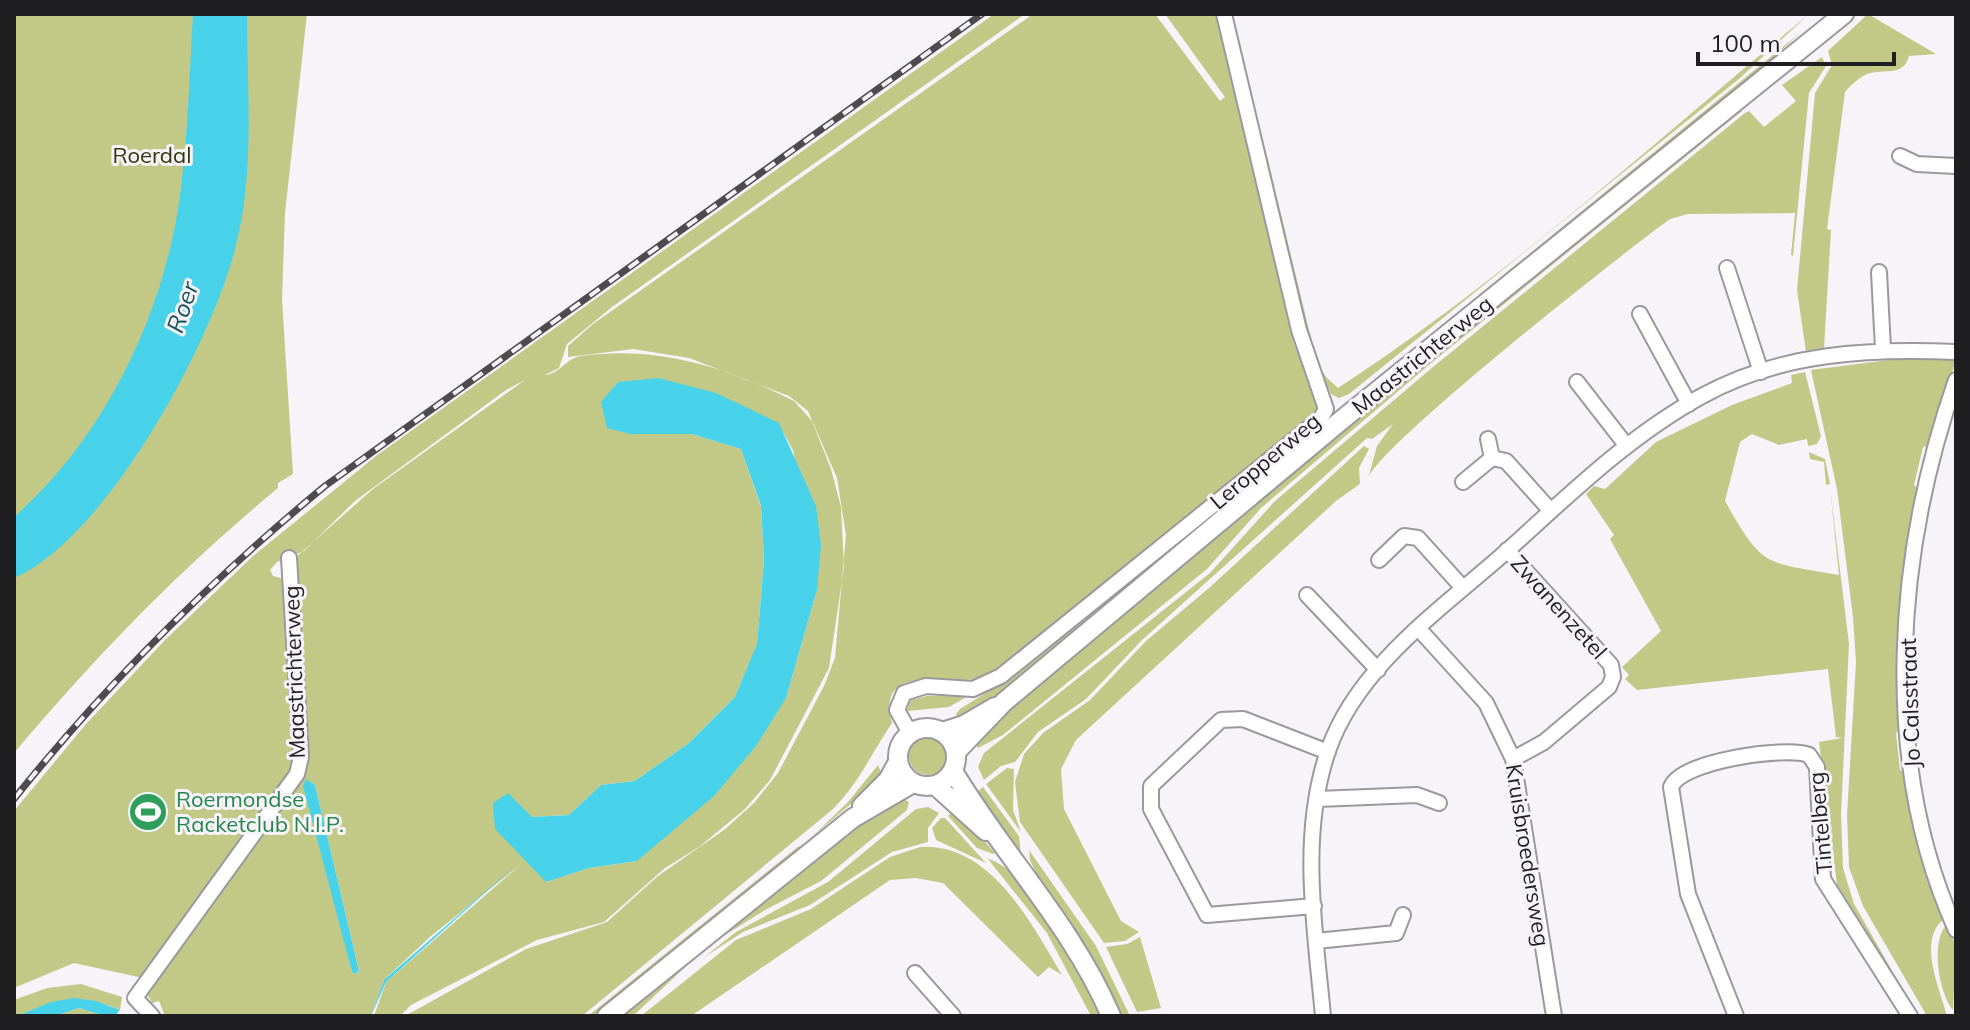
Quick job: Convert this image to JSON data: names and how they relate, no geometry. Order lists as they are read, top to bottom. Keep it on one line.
{"streets":{"main road":["Maastrichterweg"],"street":["Leropperweg","Zwanenzetel","Jo Calsstraat","Tintelberg","Kruisbroedersweg"]},"crossings":[["Maastrichterweg","Leropperweg"],["Zwanenzetel","Kruisbroedersweg"]],"water":["Roer"],"parks":["Roerdal"],"places":{"sports":["Roermondse Racketclub N.I.P."]},"scale_bar":"100 m"}
